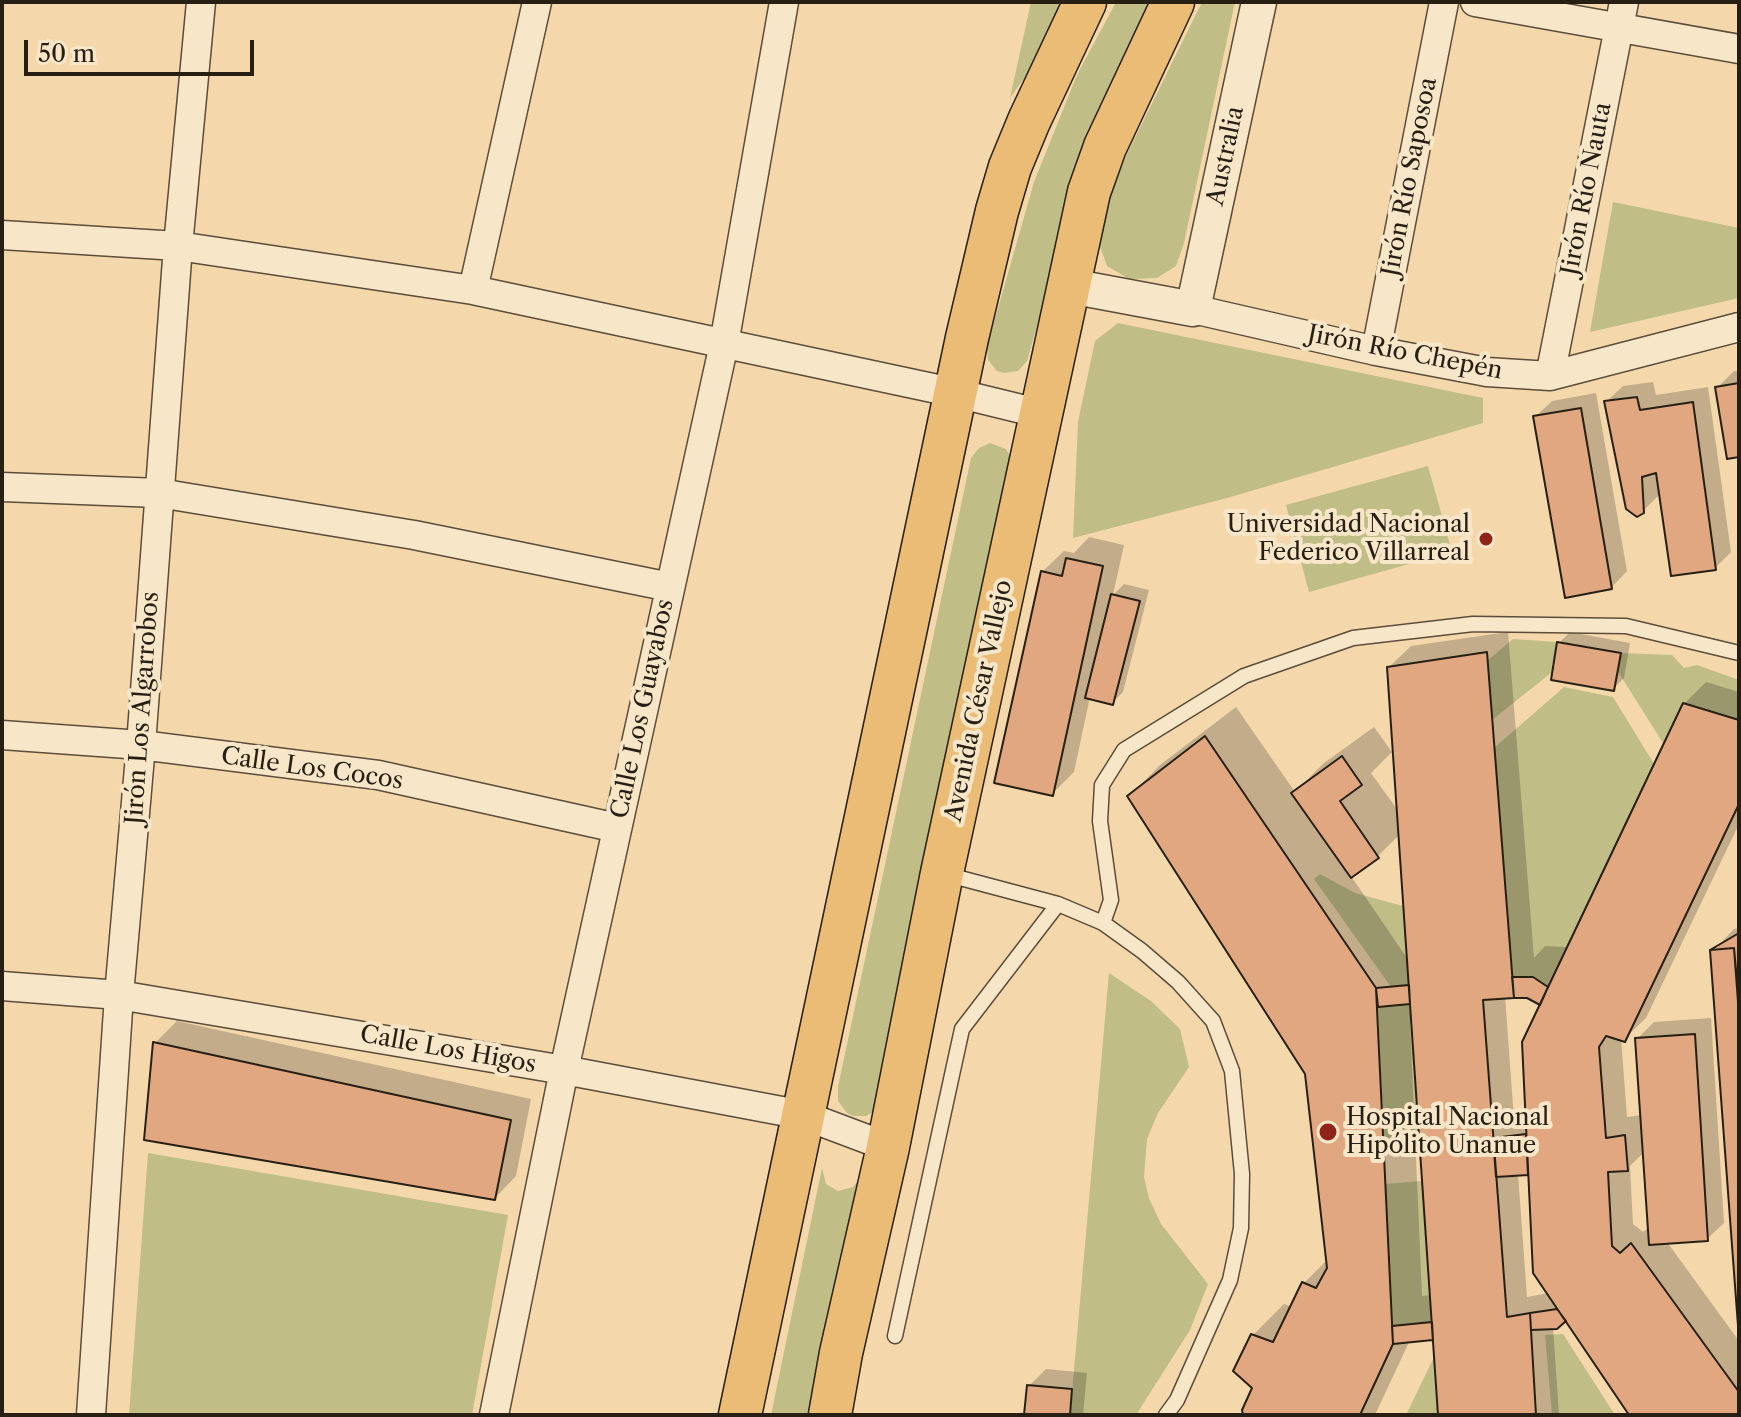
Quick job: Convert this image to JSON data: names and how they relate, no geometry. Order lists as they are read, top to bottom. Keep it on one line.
{"streets":{"main road":["Avenida César Vallejo"],"street":["Australia","Jirón Río Saposoa","Jirón Río Nauta","Jirón Río Chepén","Jirón Los Algarrobos","Calle Los Guayabos","Calle Los Cocos","Calle Los Higos"]},"crossings":[["Australia","Jirón Río Chepén"],["Jirón Río Saposoa","Jirón Río Chepén"],["Jirón Río Nauta","Jirón Río Chepén"],["Jirón Río Chepén","Avenida César Vallejo"],["Avenida César Vallejo","Calle Los Higos"],["Jirón Los Algarrobos","Calle Los Cocos"],["Jirón Los Algarrobos","Calle Los Higos"],["Calle Los Guayabos","Calle Los Cocos"],["Calle Los Guayabos","Calle Los Higos"]],"places":["Universidad Nacional Federico Villarreal","Hospital Nacional Hipólito Unanue"],"scale_bar":"50 m"}
